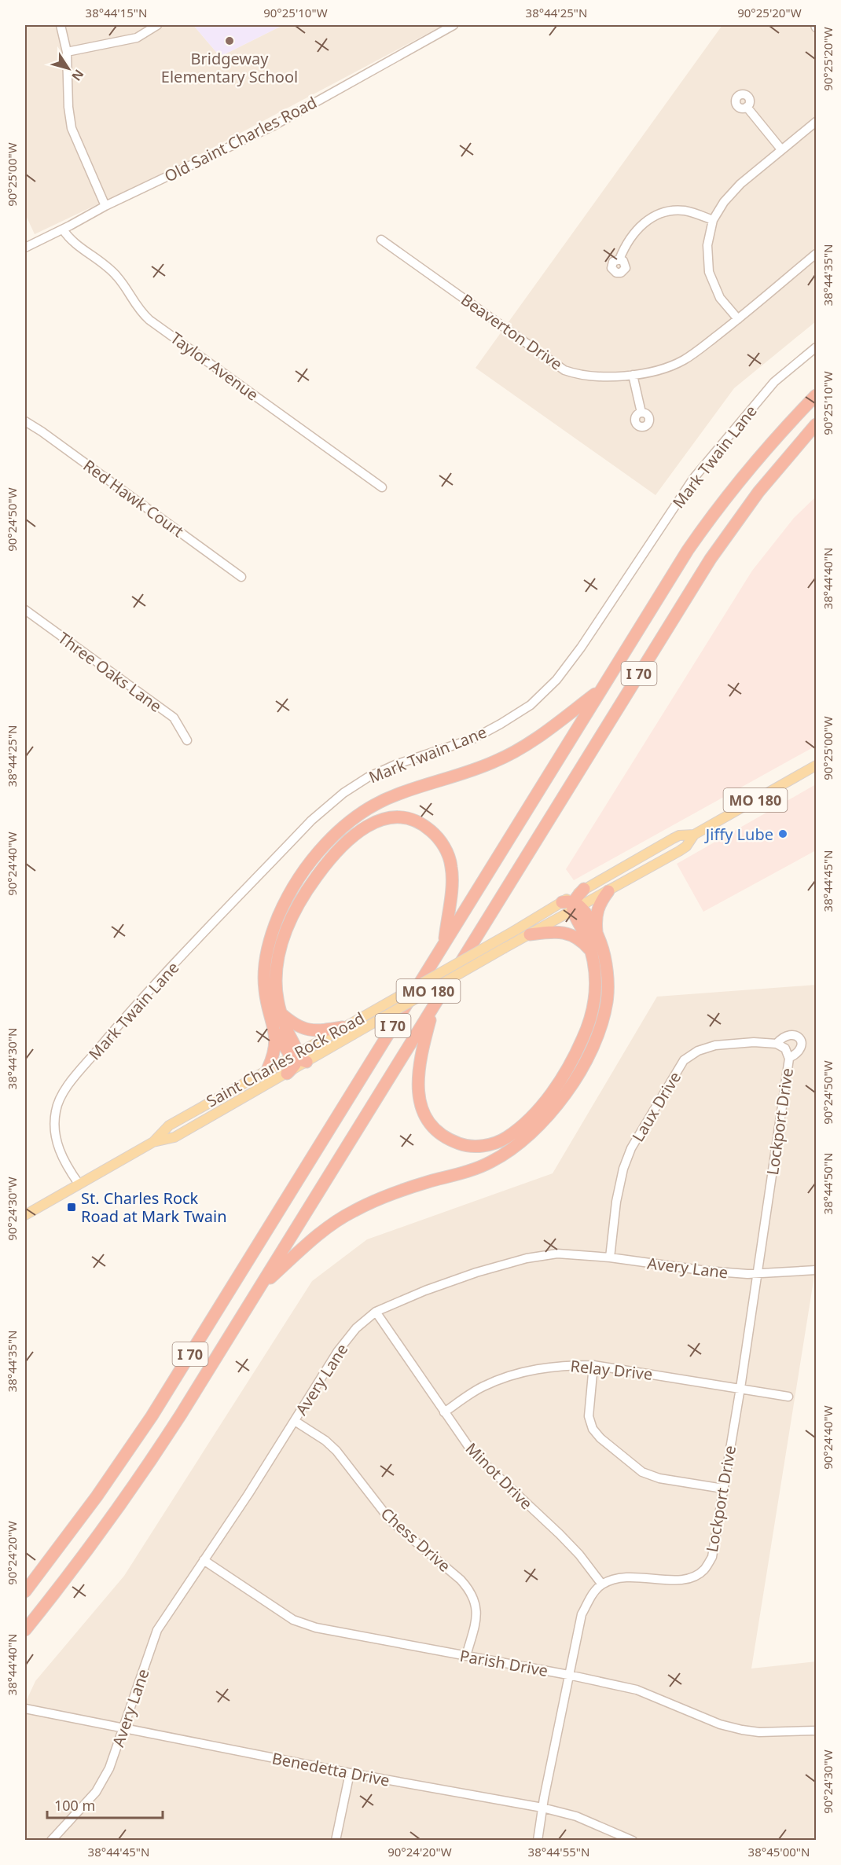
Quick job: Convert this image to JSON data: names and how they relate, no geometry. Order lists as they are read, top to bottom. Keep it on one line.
{"streets":{"highway":["I 70"],"main road":["MO 180","Saint Charles Rock Road"],"street":["Old Saint Charles Road","Beaverton Drive","Taylor Avenue","Mark Twain Lane","Red Hawk Court","Three Oaks Lane","Laux Drive","Lockport Drive","Avery Lane","Relay Drive","Minot Drive","Chess Drive","Parish Drive","Benedetta Drive"]},"crossings":[["Old Saint Charles Road","Taylor Avenue"],["Mark Twain Lane","Saint Charles Rock Road"],["Laux Drive","Lockport Drive"],["Laux Drive","Avery Lane"],["Lockport Drive","Avery Lane"],["Lockport Drive","Relay Drive"],["Lockport Drive","Minot Drive"],["Avery Lane","Minot Drive"],["Avery Lane","Chess Drive"],["Avery Lane","Parish Drive"],["Avery Lane","Benedetta Drive"],["Relay Drive","Minot Drive"],["Chess Drive","Parish Drive"]],"places":{"other":["Bridgeway Elementary School","Jiffy Lube"],"transit":["St. Charles Rock Road at Mark Twain"]},"scale_bar":"100 m","north":"bottom right","coordinates":["38°44'15\"N","90°25'10\"W","38°44'25\"N","90°25'20\"W","90°25'00\"W","38°44'35\"N","90°24'50\"W","38°44'40\"N","90°24'40\"W","38°44'45\"N","38°44'30\"N","38°44'50\"N","90°24'30\"W","90°24'20\"W","38°44'55\"N","38°45'00\"N"]}
